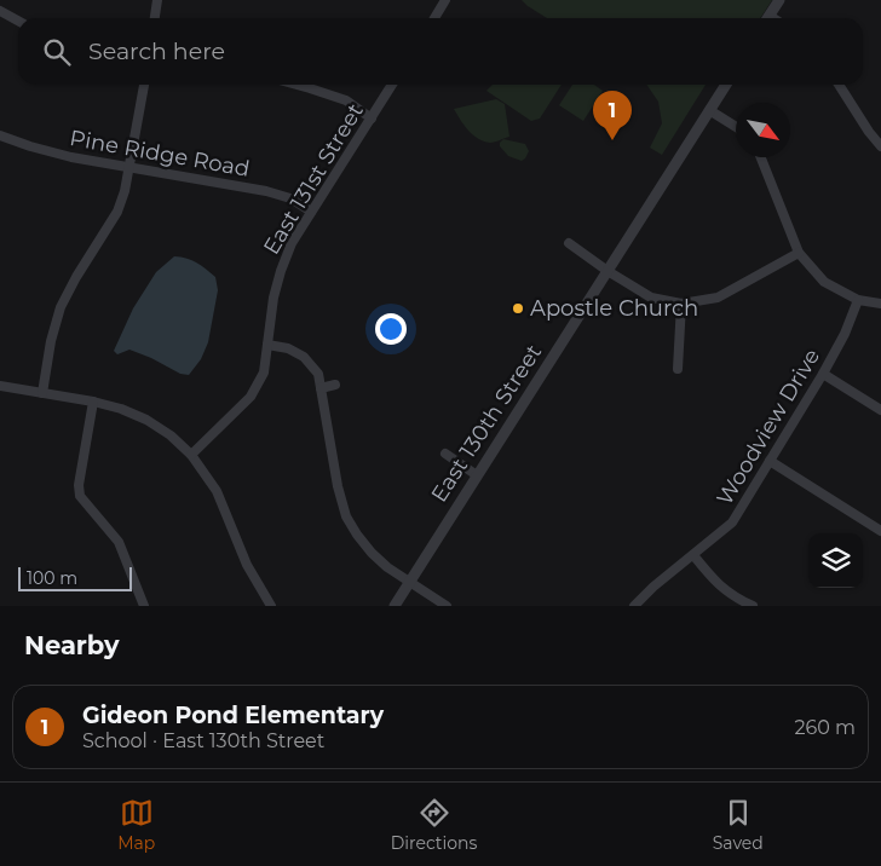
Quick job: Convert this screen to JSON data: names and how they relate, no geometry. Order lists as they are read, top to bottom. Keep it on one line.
{"streets":{"street":["Pine Ridge Road","East 131st Street","East 130th Street","Woodview Drive"]},"crossings":[["Pine Ridge Road","East 131st Street"]],"places":["Apostle Church"],"scale_bar":"100 m","north":"bottom right","page":{"search":"Search here","pins":"1","scale":"100 m","heading":"Nearby","list":[{"mark":"1","name":"Gideon Pond Elementary","note":"School · East 130th Street","value":"260 m"}],"nav":["Map","Directions","Saved"]}}
